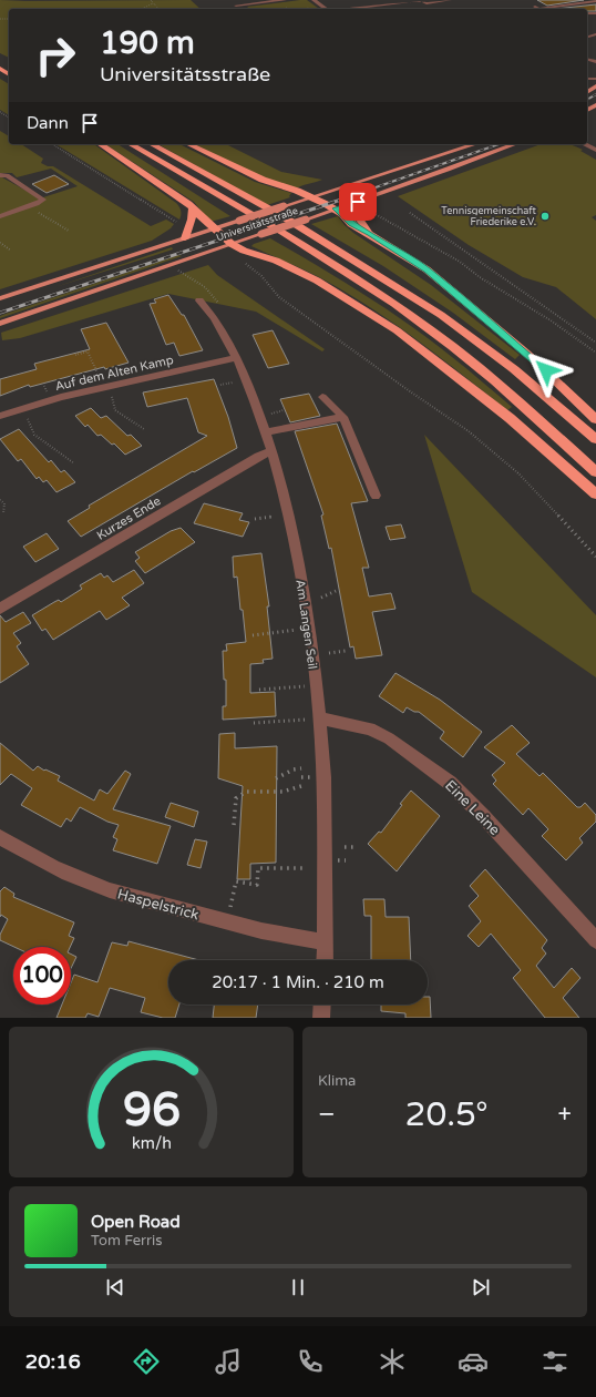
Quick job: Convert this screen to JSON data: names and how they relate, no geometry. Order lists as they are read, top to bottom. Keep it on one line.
{"streets":{"main road":["Universitätsstraße"],"street":["Auf dem Alten Kamp","Kurzes Ende","Am Langen Seil","Eine Leine","Haspelstrick"]},"crossings":[["Auf dem Alten Kamp","Am Langen Seil"],["Kurzes Ende","Am Langen Seil"],["Am Langen Seil","Eine Leine"],["Am Langen Seil","Haspelstrick"]],"places":["Tennisgemeinschaft Friederike e.V."],"page":{"turn":["190 m","Universitätsstraße"],"then":"Dann","limit":"100","trip":"20:17 · 1 Min. · 210 m","tile":"Klima","heat":["−","20.5°","+"],"song":["Open Road","Tom Ferris"],"tabs":"20:16","gauge":["96","km/h"]}}
